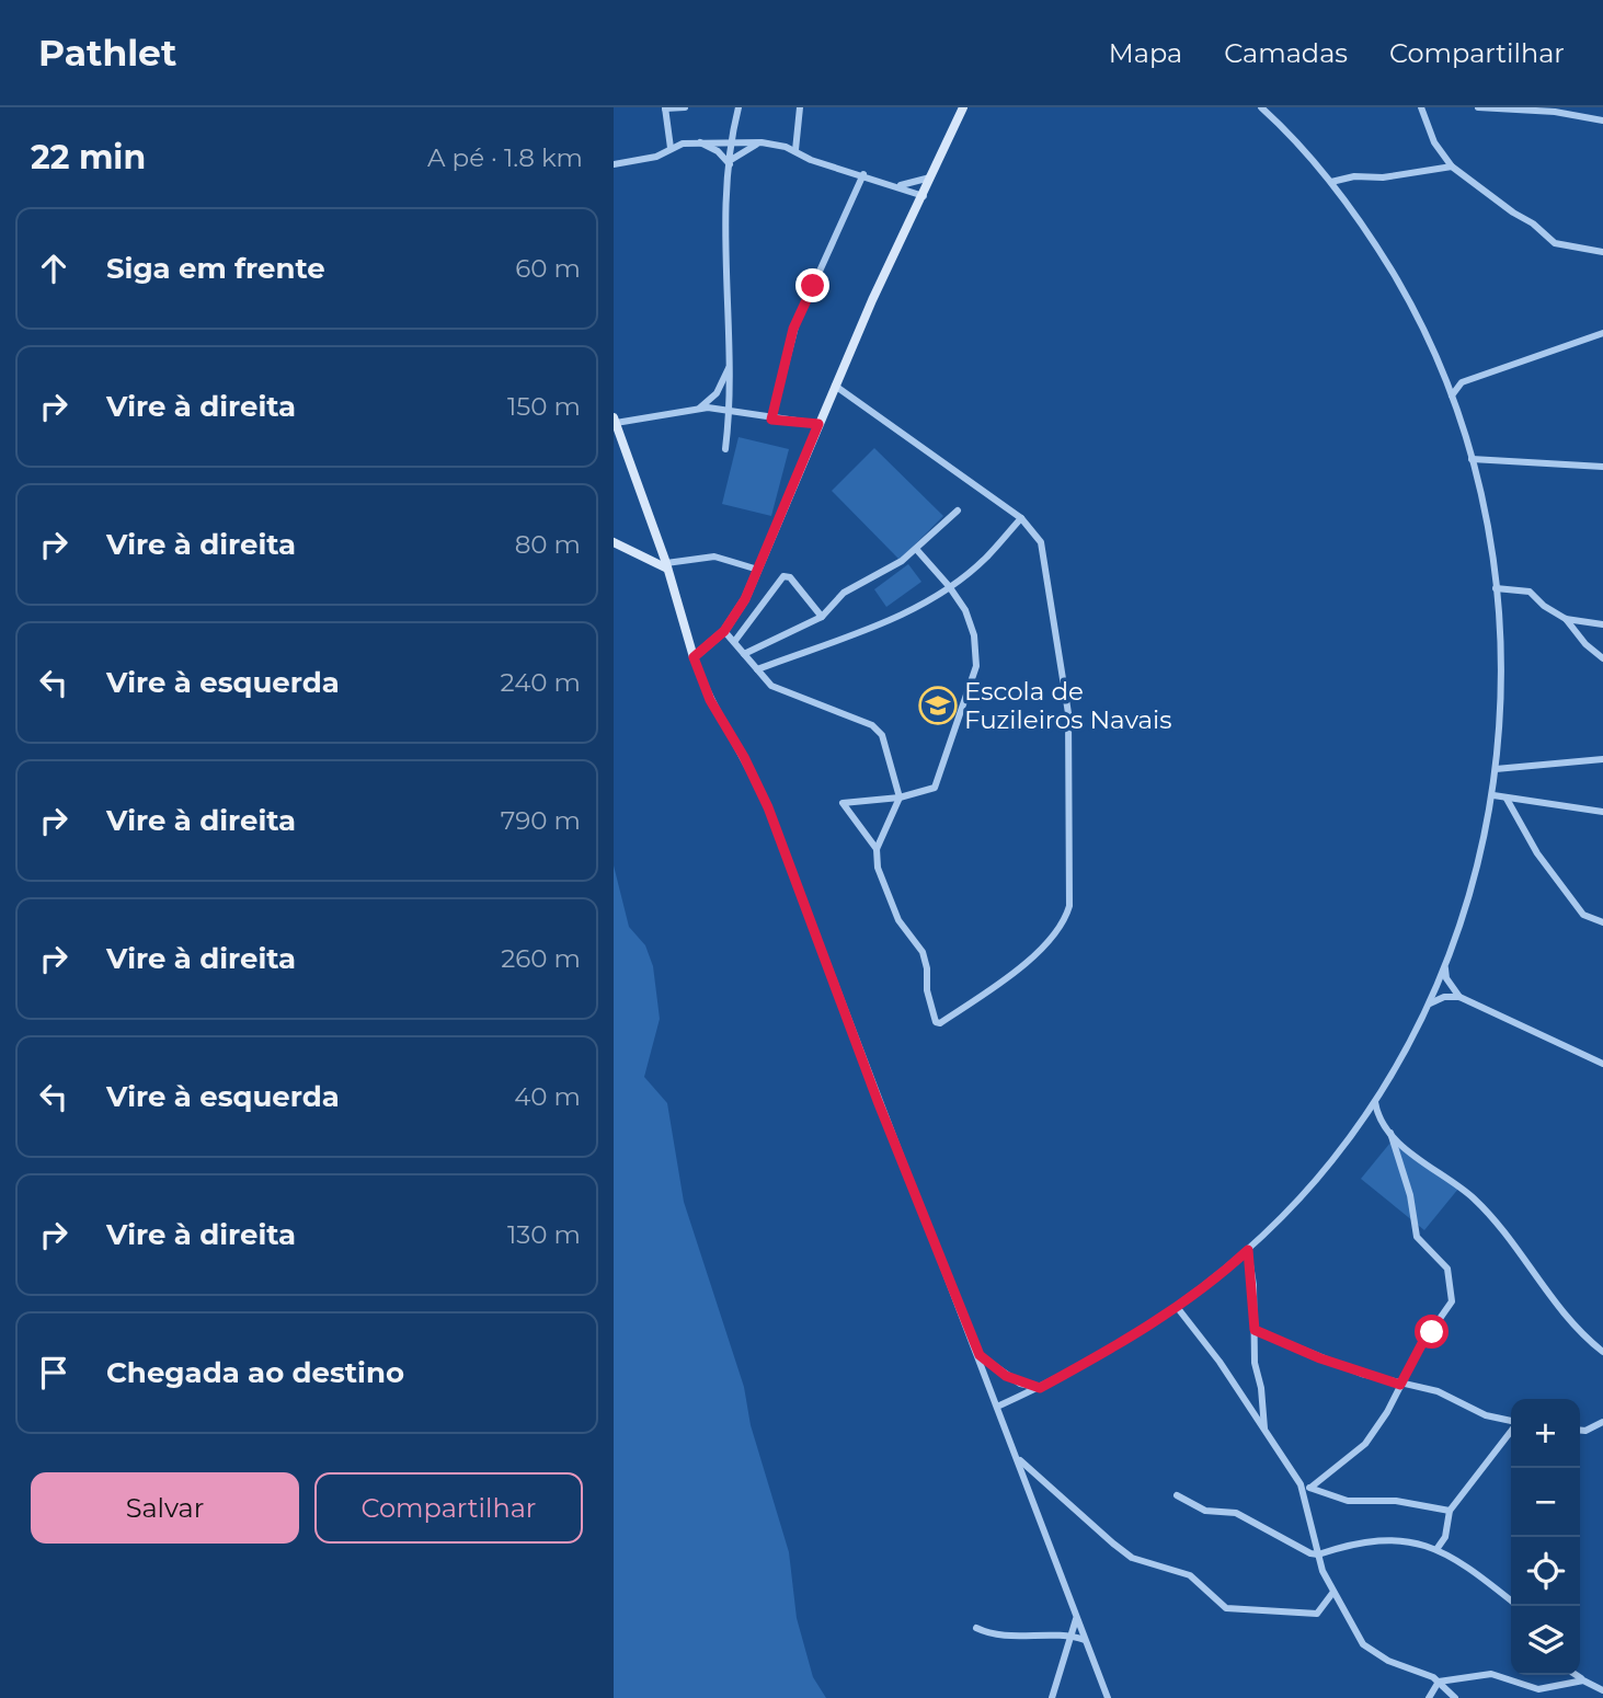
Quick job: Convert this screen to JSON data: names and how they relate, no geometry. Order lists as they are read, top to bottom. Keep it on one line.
{"places":{"school or university":["Escola de Fuzileiros Navais"]},"page":{"header":"Pathlet","nav":["Mapa","Camadas","Compartilhar"],"heading":["22 min","A pé · 1.8 km"],"list":[["Siga em frente","60 m"],["Vire à direita","150 m"],["Vire à direita","80 m"],["Vire à esquerda","240 m"],["Vire à direita","790 m"],["Vire à direita","260 m"],["Vire à esquerda","40 m"],["Vire à direita","130 m"],"Chegada ao destino"],"map_buttons":["+","−"],"buttons":["Salvar","Compartilhar"]}}
